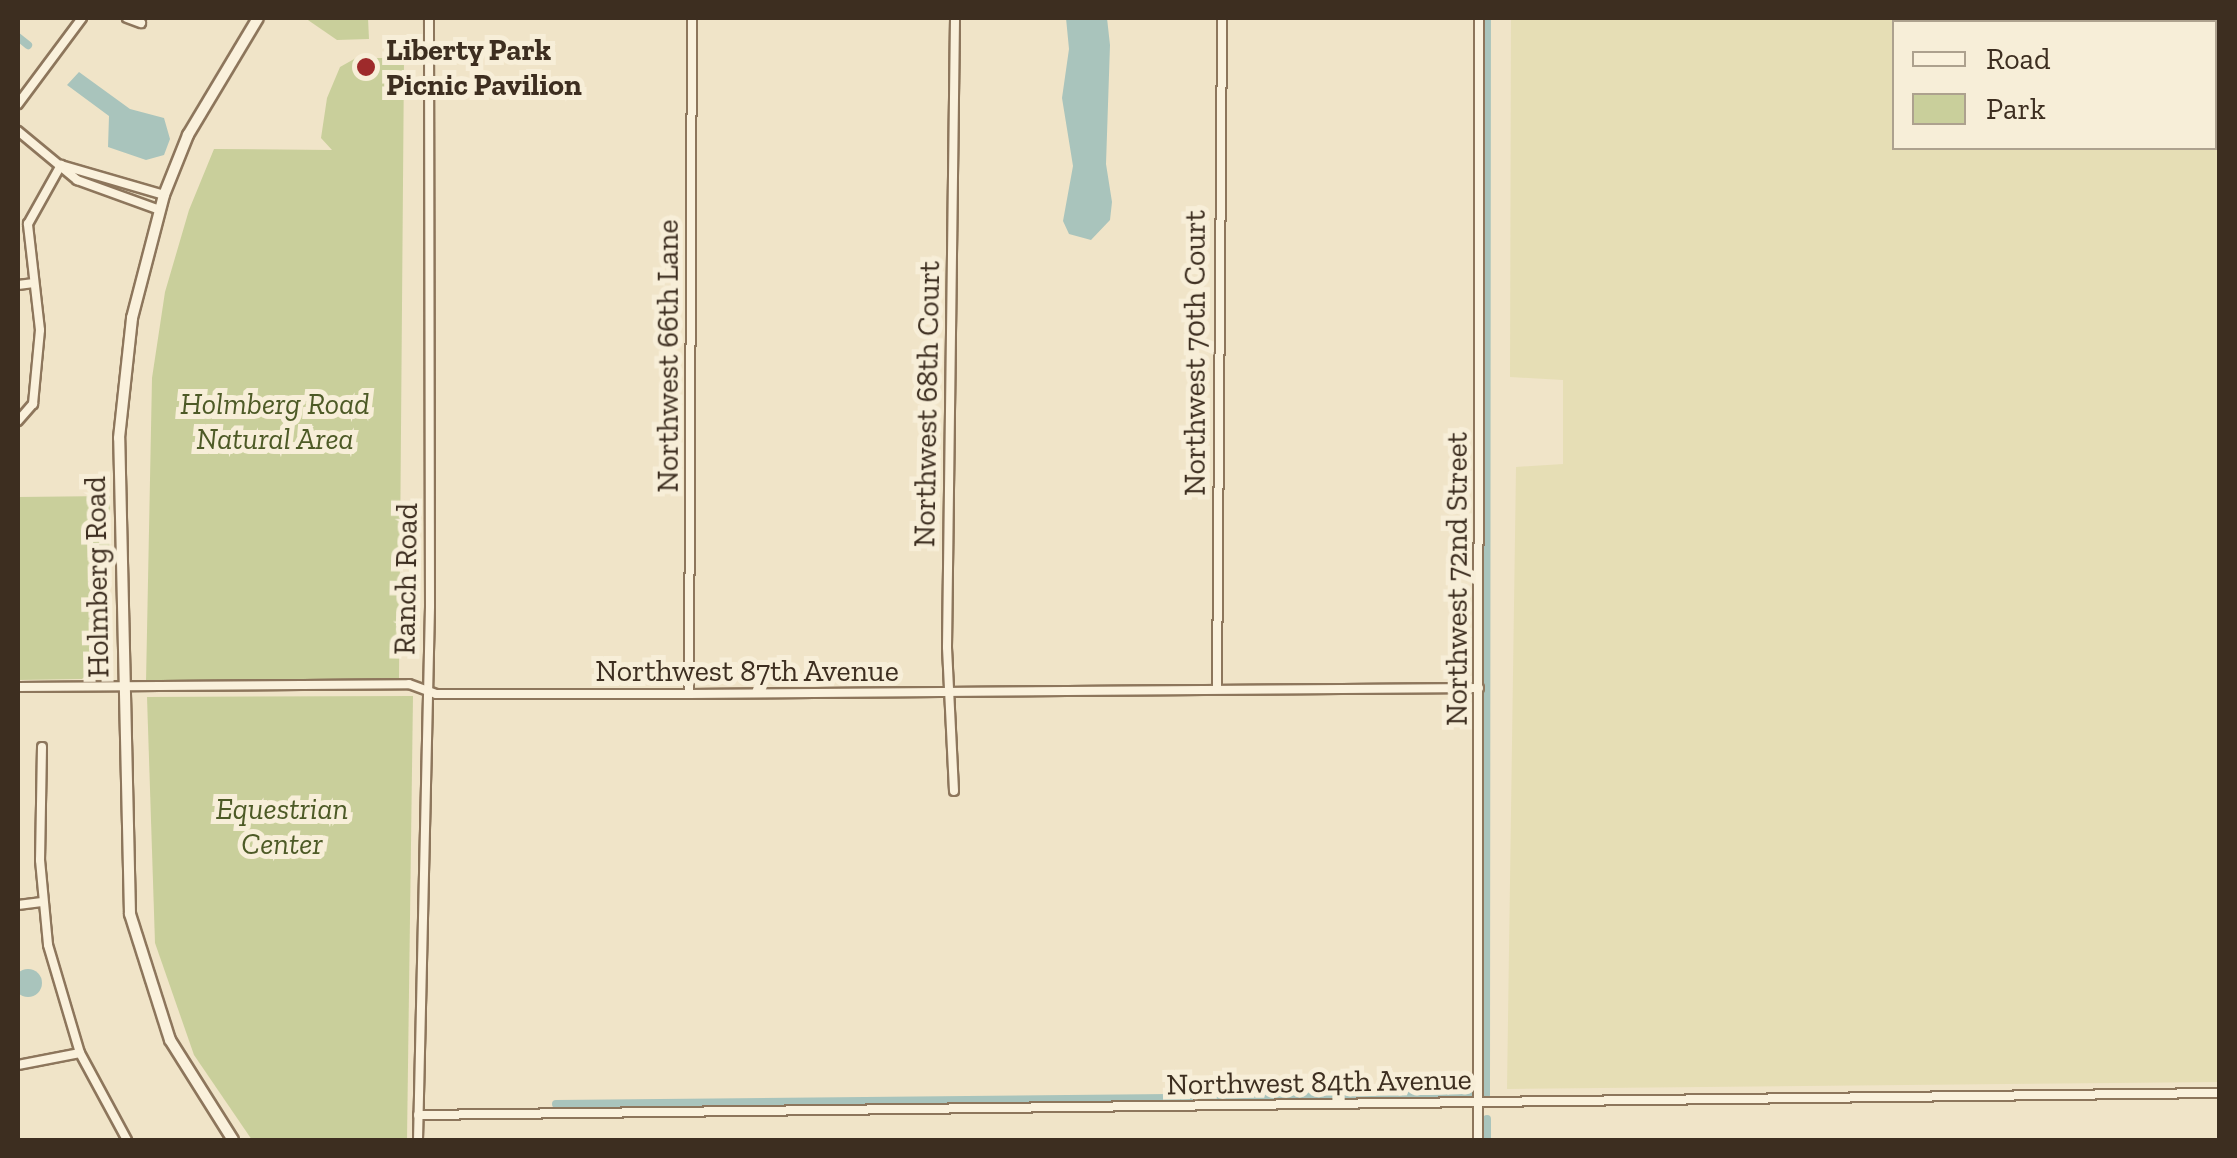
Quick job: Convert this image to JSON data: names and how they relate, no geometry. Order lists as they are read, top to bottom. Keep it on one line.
{"streets":{"street":["Northwest 70th Court","Northwest 66th Lane","Northwest 68th Court","Holmberg Road","Ranch Road","Northwest 72nd Street","Northwest 87th Avenue","Northwest 84th Avenue"]},"crossings":[["Northwest 70th Court","Northwest 87th Avenue"],["Northwest 66th Lane","Northwest 87th Avenue"],["Northwest 68th Court","Northwest 87th Avenue"],["Holmberg Road","Northwest 87th Avenue"],["Ranch Road","Northwest 87th Avenue"],["Ranch Road","Northwest 84th Avenue"],["Northwest 72nd Street","Northwest 87th Avenue"],["Northwest 72nd Street","Northwest 84th Avenue"]],"parks":["Holmberg Road Natural Area","Equestrian Center"],"places":["Liberty Park Picnic Pavilion"],"legend":["Road","Park"]}
